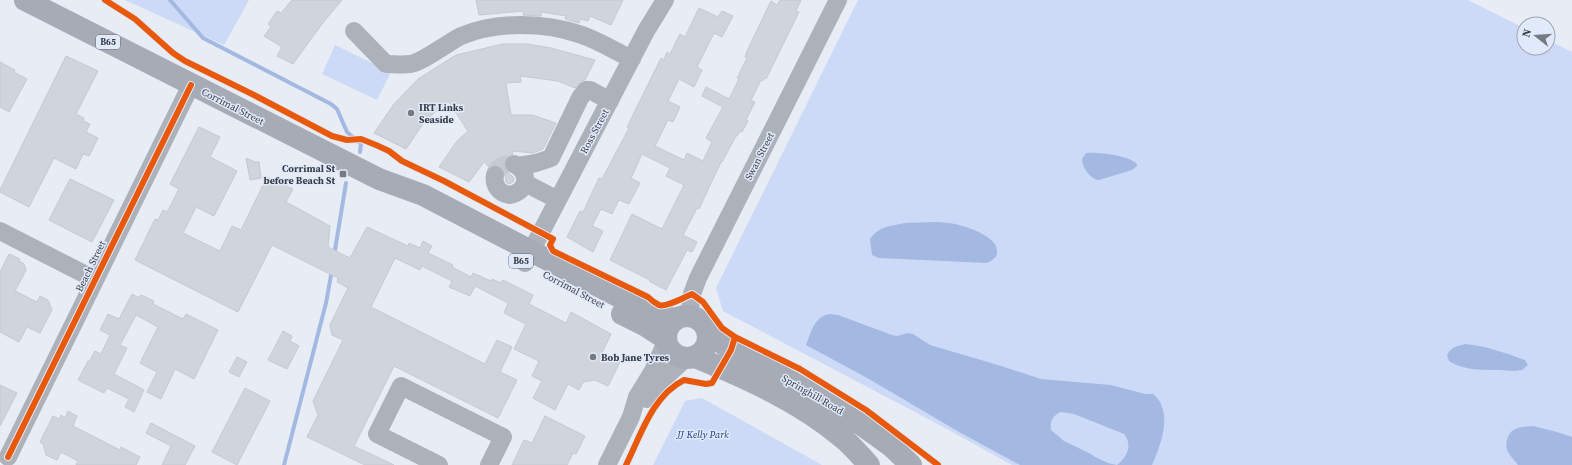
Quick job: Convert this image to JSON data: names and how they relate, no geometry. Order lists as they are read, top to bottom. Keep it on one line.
{"streets":{"main road":["B65","Corrimal Street","Springhill Road"],"street":["Ross Street","Swan Street","Beach Street"]},"crossings":[["B65","Corrimal Street"],["B65","Swan Street"],["B65","Springhill Road"],["Corrimal Street","Ross Street"],["Corrimal Street","Swan Street"],["Corrimal Street","Beach Street"],["Corrimal Street","Springhill Road"],["Swan Street","Springhill Road"]],"parks":["JJ Kelly Park"],"places":{"other":["IRT Links Seaside","Bob Jane Tyres"],"transit":["Corrimal St before Beach St"]},"north":"left"}
